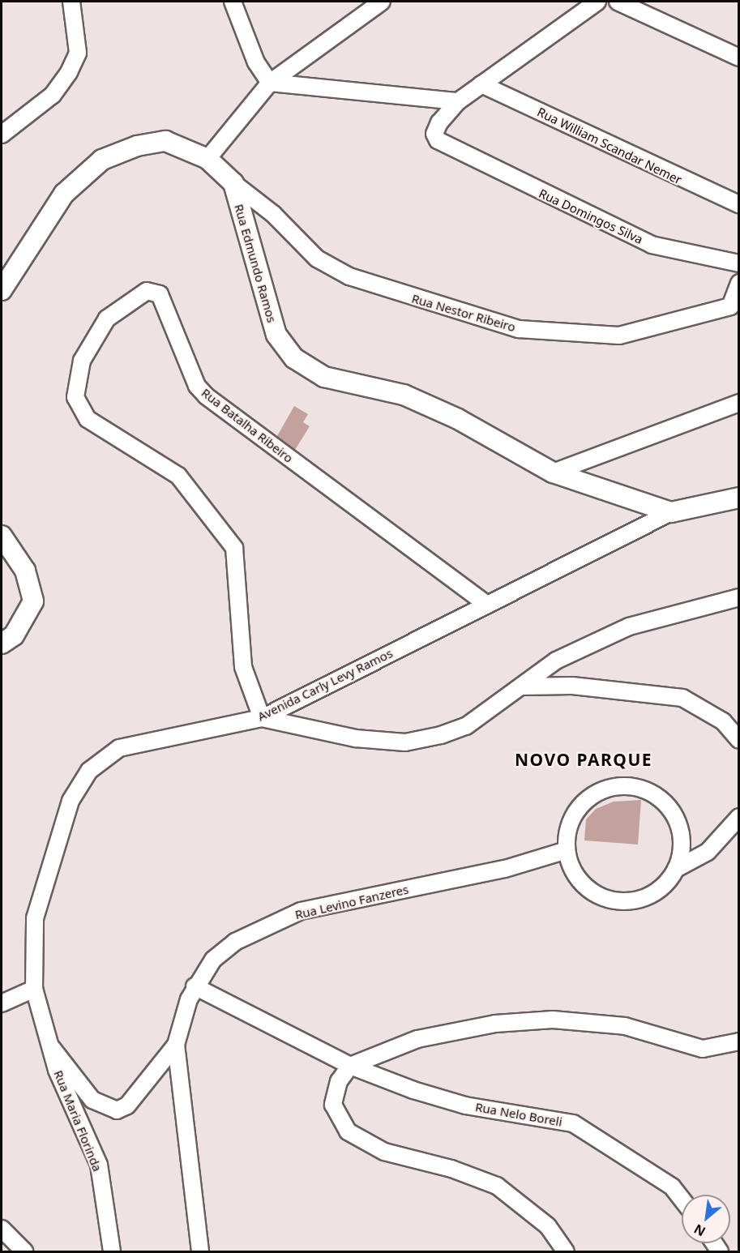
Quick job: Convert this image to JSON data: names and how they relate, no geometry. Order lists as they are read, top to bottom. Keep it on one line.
{"streets":{"street":["Rua William Scandar Nemer","Rua Domingos Silva","Rua Edmundo Ramos","Rua Nestor Ribeiro","Rua Batalha Ribeiro","Avenida Carly Levy Ramos","Rua Levino Fanzeres","Rua Nelo Boreli","Rua Maria Florinda"]},"crossings":[["Rua Edmundo Ramos","Rua Nestor Ribeiro"],["Rua Edmundo Ramos","Avenida Carly Levy Ramos"],["Rua Batalha Ribeiro","Avenida Carly Levy Ramos"],["Avenida Carly Levy Ramos","Rua Maria Florinda"],["Rua Levino Fanzeres","Rua Nelo Boreli"]],"districts":["NOVO PARQUE"],"north":"bottom left"}
